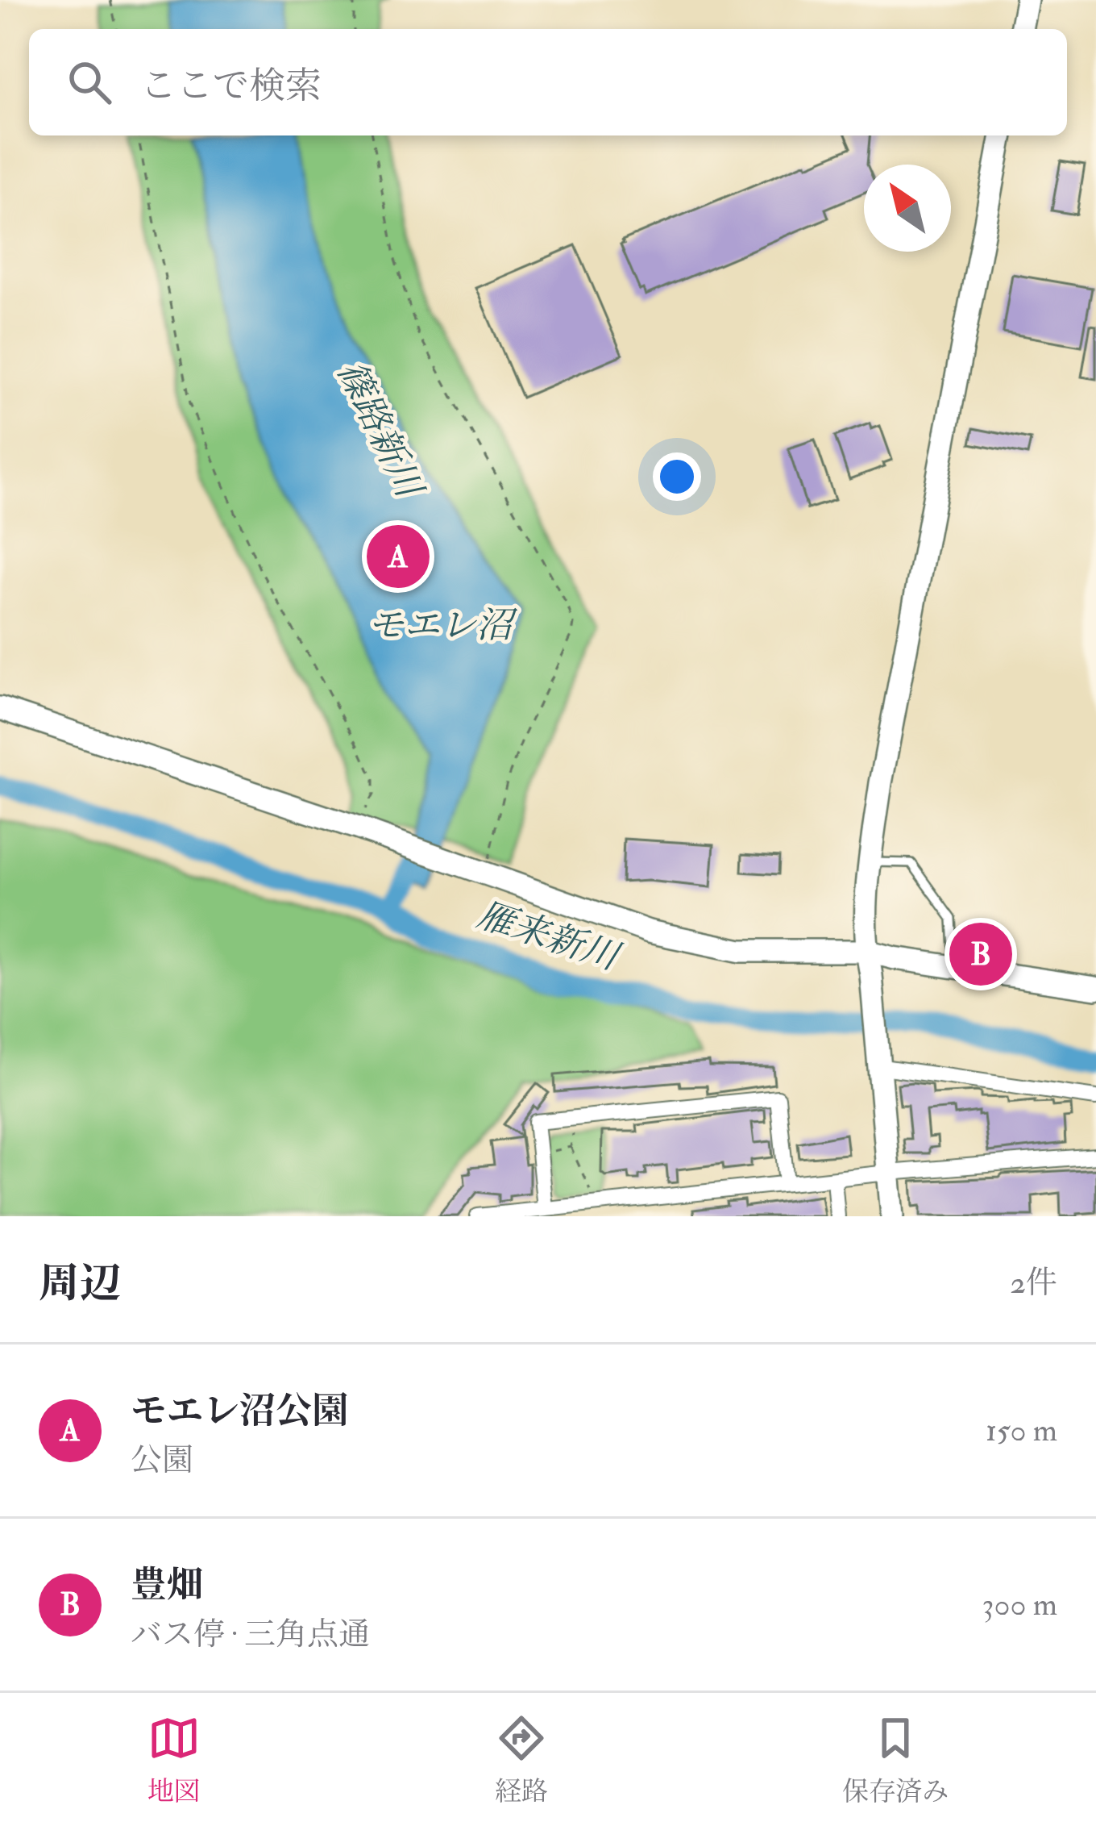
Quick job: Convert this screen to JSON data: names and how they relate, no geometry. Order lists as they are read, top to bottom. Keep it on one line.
{"water":["篠路新川","モエレ沼","雁来新川"],"north":"top left","page":{"search":"ここで検索","pins":["A","B"],"heading":["周辺","2件"],"list":[{"mark":"A","name":"モエレ沼公園","note":"公園","value":"150 m"},{"mark":"B","name":"豊畑","note":"バス停 · 三角点通","value":"300 m"}],"nav":["地図","経路","保存済み"]}}
